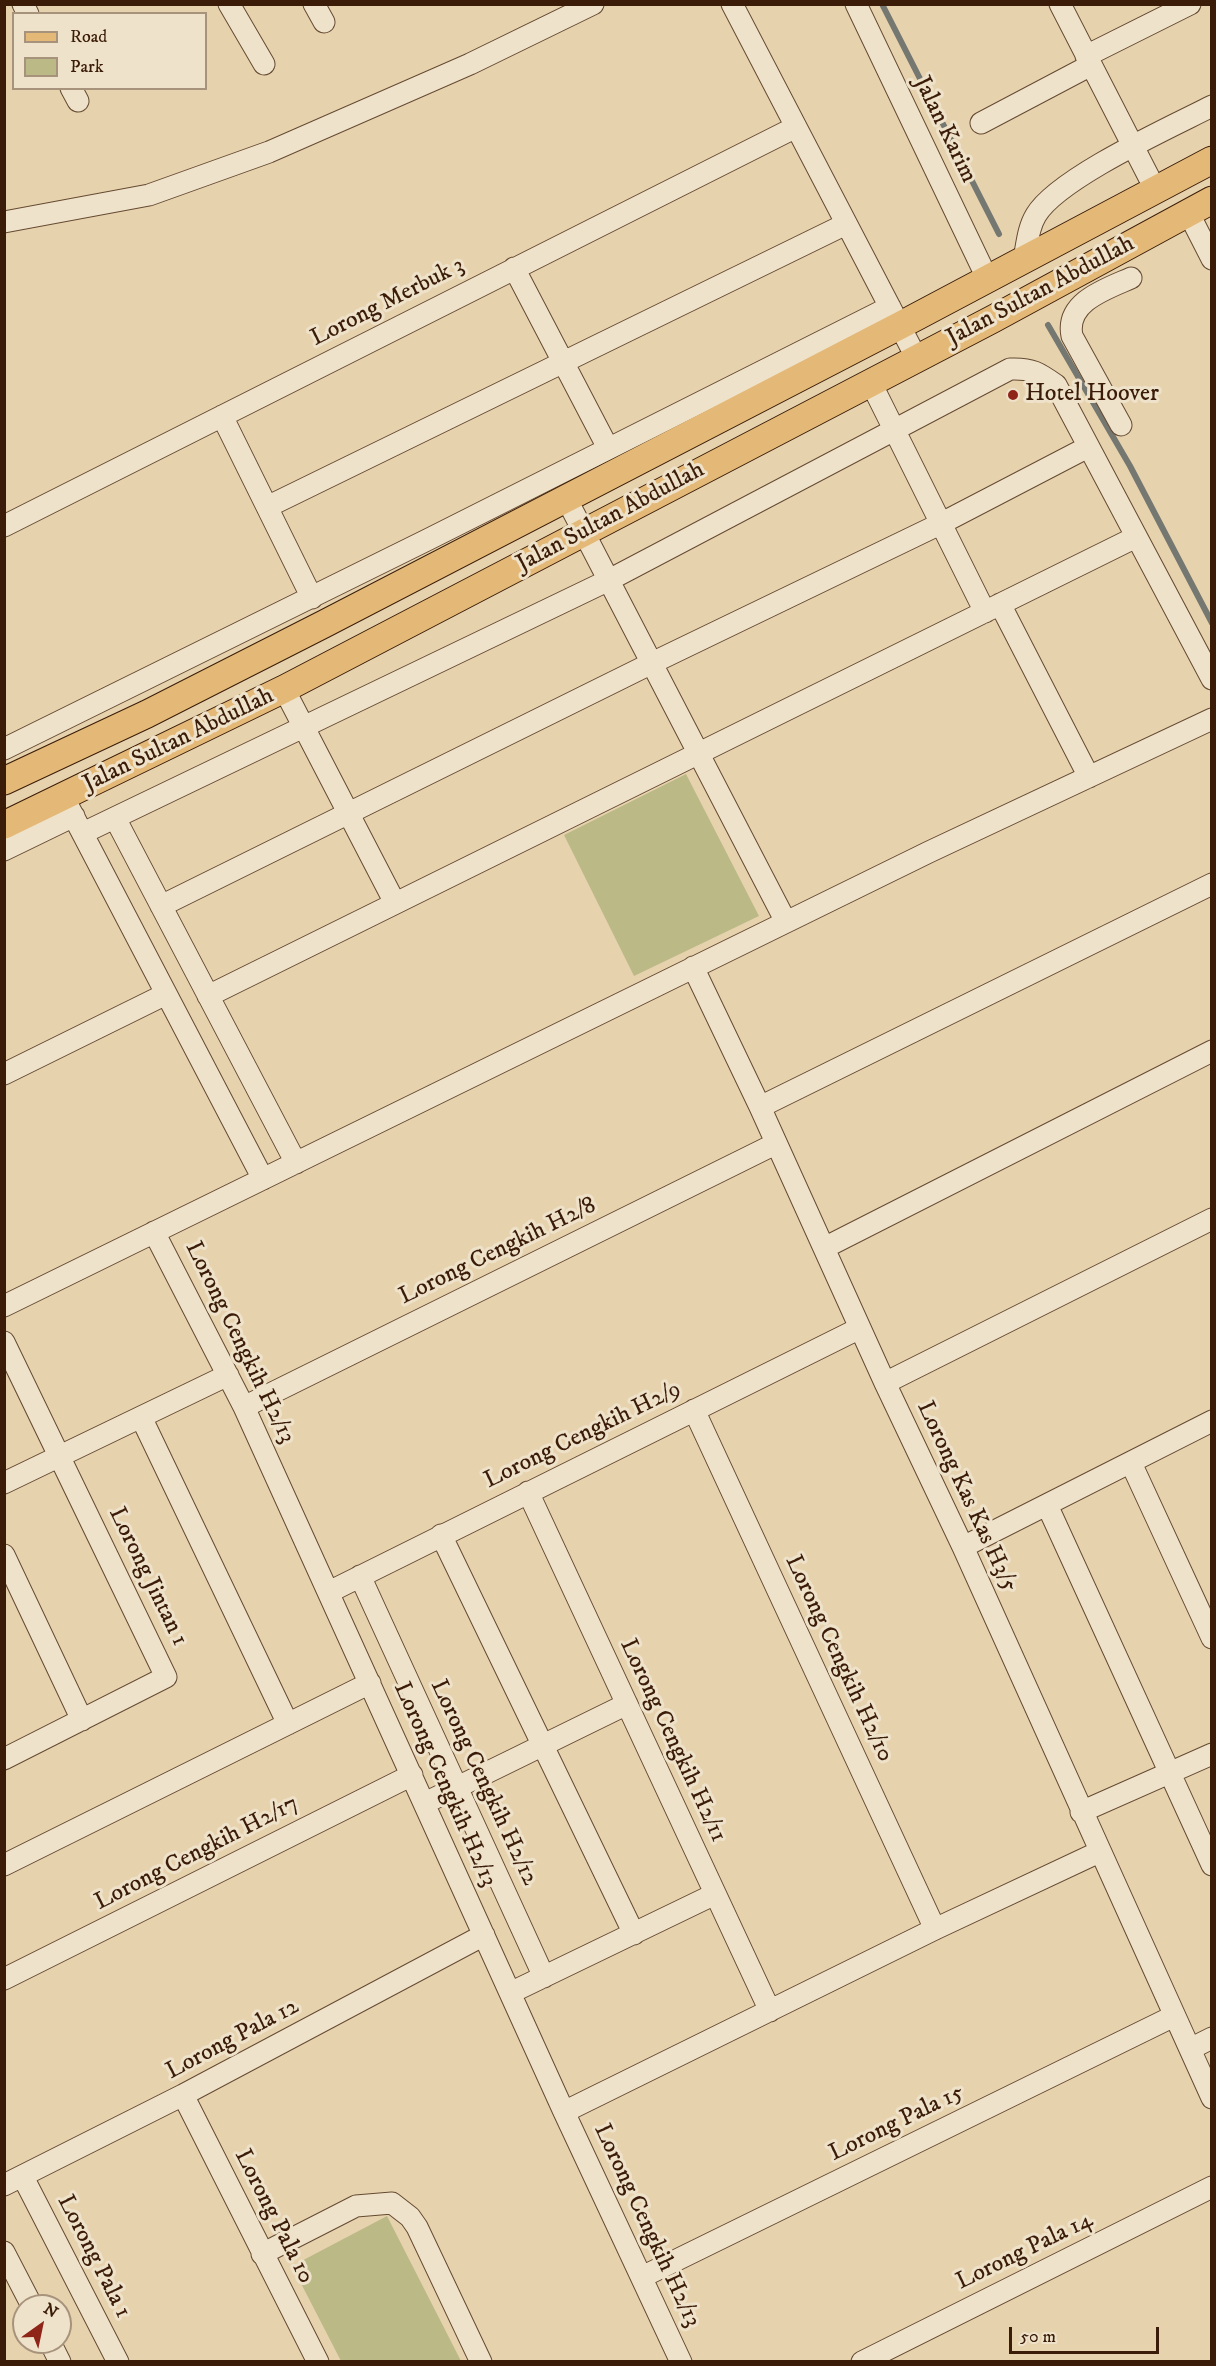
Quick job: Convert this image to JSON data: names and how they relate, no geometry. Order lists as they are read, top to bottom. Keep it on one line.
{"streets":{"main road":["Jalan Sultan Abdullah"],"street":["Jalan Karim","Lorong Merbuk 3","Lorong Cengkih H2/8","Lorong Cengkih H2/13","Lorong Cengkih H2/9","Lorong Kas Kas H3/5","Lorong Jintan 1","Lorong Cengkih H2/10","Lorong Cengkih H2/11","Lorong Cengkih H2/12","Lorong Cengkih H2/17","Lorong Pala 12","Lorong Pala 15","Lorong Pala 10","Lorong Pala 14","Lorong Pala 1"]},"crossings":[["Jalan Karim","Jalan Sultan Abdullah"],["Lorong Cengkih H2/8","Lorong Cengkih H2/13"],["Lorong Cengkih H2/8","Lorong Kas Kas H3/5"],["Lorong Cengkih H2/13","Lorong Cengkih H2/9"],["Lorong Cengkih H2/13","Lorong Cengkih H2/17"],["Lorong Cengkih H2/13","Lorong Pala 12"],["Lorong Cengkih H2/13","Lorong Pala 15"],["Lorong Cengkih H2/9","Lorong Kas Kas H3/5"],["Lorong Cengkih H2/9","Lorong Cengkih H2/10"],["Lorong Cengkih H2/9","Lorong Cengkih H2/11"],["Lorong Cengkih H2/9","Lorong Cengkih H2/12"],["Lorong Kas Kas H3/5","Lorong Pala 15"],["Lorong Pala 12","Lorong Pala 10"],["Lorong Pala 12","Lorong Pala 1"]],"places":["Hotel Hoover"],"legend":["Road","Park"],"scale_bar":"50 m","north":"top right"}
